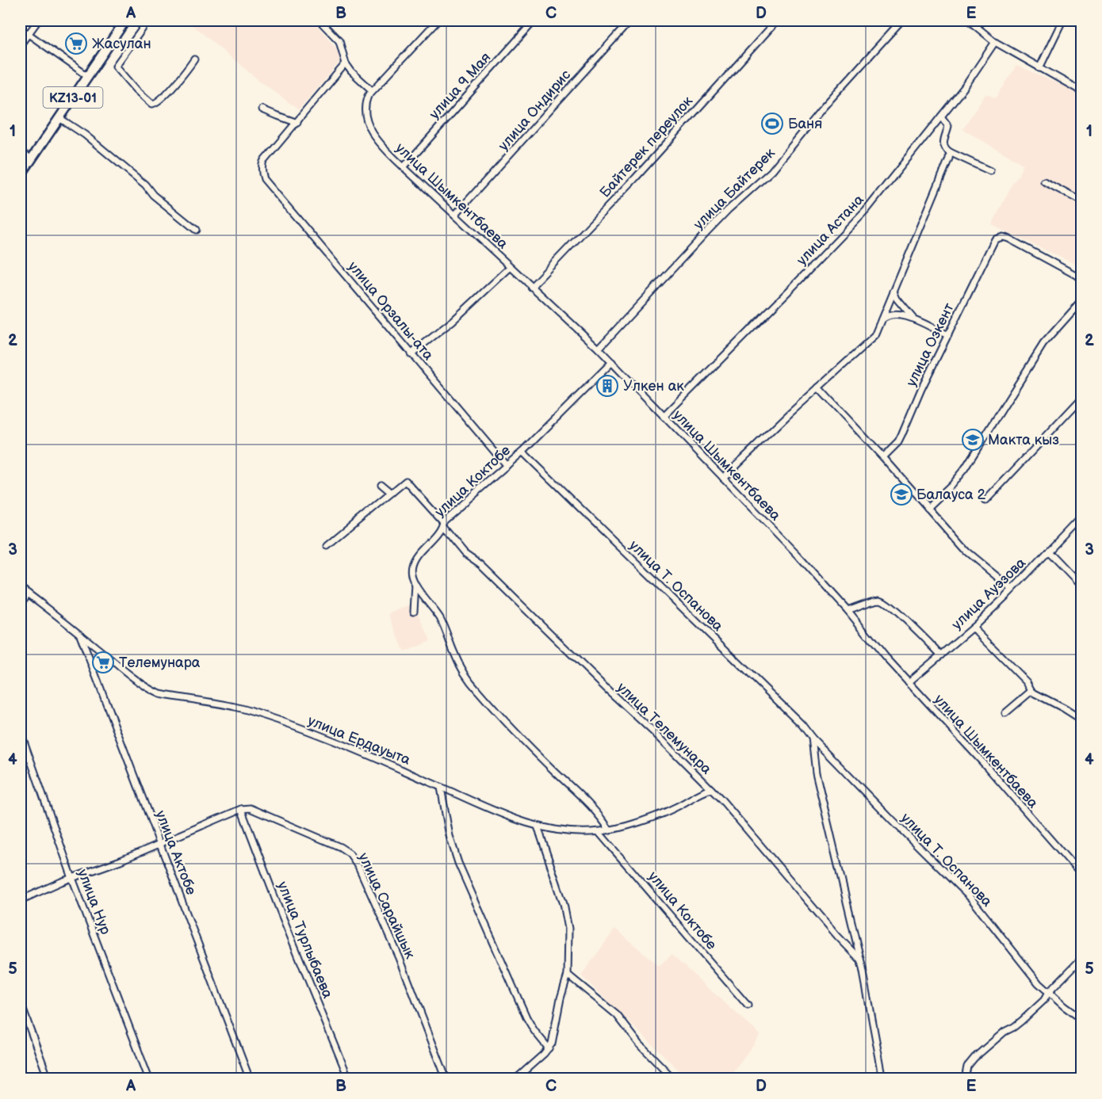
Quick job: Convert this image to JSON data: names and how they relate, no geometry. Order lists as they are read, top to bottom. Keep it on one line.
{"streets":{"highway":["KZ13-01"],"street":["улица 9 Мая","улица Ондирис","Байтерек переулок","улица Байтерек","улица Шымкентбаева","улица Астана","улица Орзалы-ата","улица Озкент","улица Коктобе","улица Т. Оспанова","улица Ауэзова","улица Телемунара","улица Ердауыта","улица Актобе","улица Нур","улица Сарайшык","улица Турлыбаева"]},"crossings":[["улица 9 Мая","улица Шымкентбаева"],["улица Ондирис","улица Шымкентбаева"],["Байтерек переулок","улица Шымкентбаева"],["улица Байтерек","улица Шымкентбаева"],["улица Шымкентбаева","улица Астана"],["улица Шымкентбаева","улица Коктобе"],["улица Шымкентбаева","улица Ауэзова"],["улица Орзалы-ата","улица Коктобе"],["улица Коктобе","улица Т. Оспанова"],["улица Коктобе","улица Телемунара"],["улица Коктобе","улица Ердауыта"],["улица Телемунара","улица Ердауыта"],["улица Ердауыта","улица Актобе"],["улица Сарайшык","улица Турлыбаева"]],"places":{"supermarket":["Жасулан","Телемунара"],"sports":["Баня"],"building":["Улкен ак"],"school or university":["Макта кыз","Балауса 2"]},"grid":{"columns":["A","B","C","D","E"],"rows":["1","2","3","4","5"]}}
